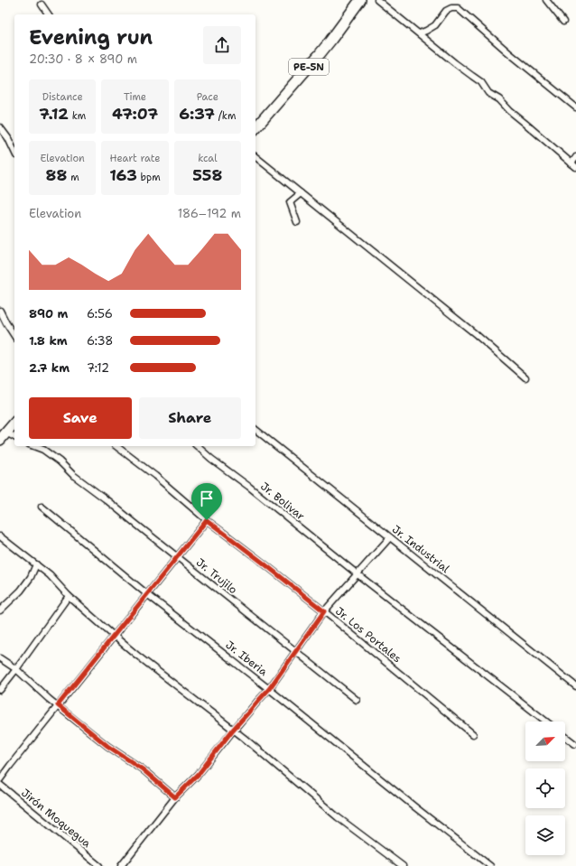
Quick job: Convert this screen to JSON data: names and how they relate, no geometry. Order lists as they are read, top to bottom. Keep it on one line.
{"streets":{"highway":["PE-5N"],"street":["Jr. Bolivar","Jr. Industrial","Jr. Trujilo","Jr. Los Portales","Jr. Iberia","Jirón Moquegua"]},"north":"top right","page":{"heading":["Evening run","20:30 · 8 × 890 m"],"stats":[["Distance","7.12 km"],["Time","47:07"],["Pace","6:37 /km"],["Elevation","88 m"],["Heart rate","163 bpm"],["kcal","558"]],"chart":["Elevation","186–192 m"],"list":[{"name":"890 m","note":"6:56"},{"name":"1.8 km","note":"6:38"},{"name":"2.7 km","note":"7:12"}],"buttons":["Save","Share"]}}
